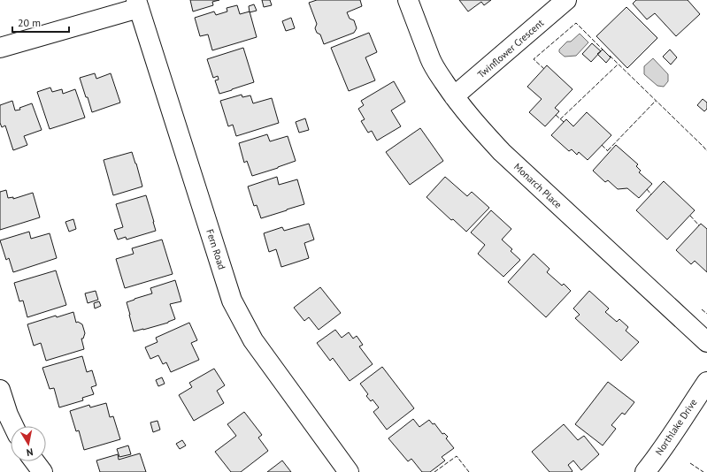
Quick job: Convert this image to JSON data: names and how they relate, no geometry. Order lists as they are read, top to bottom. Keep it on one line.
{"streets":{"street":["Twinflower Crescent","Monarch Place","Fern Road","Northlake Drive"]},"crossings":[["Twinflower Crescent","Monarch Place"]],"scale_bar":"20 m","north":"bottom"}
